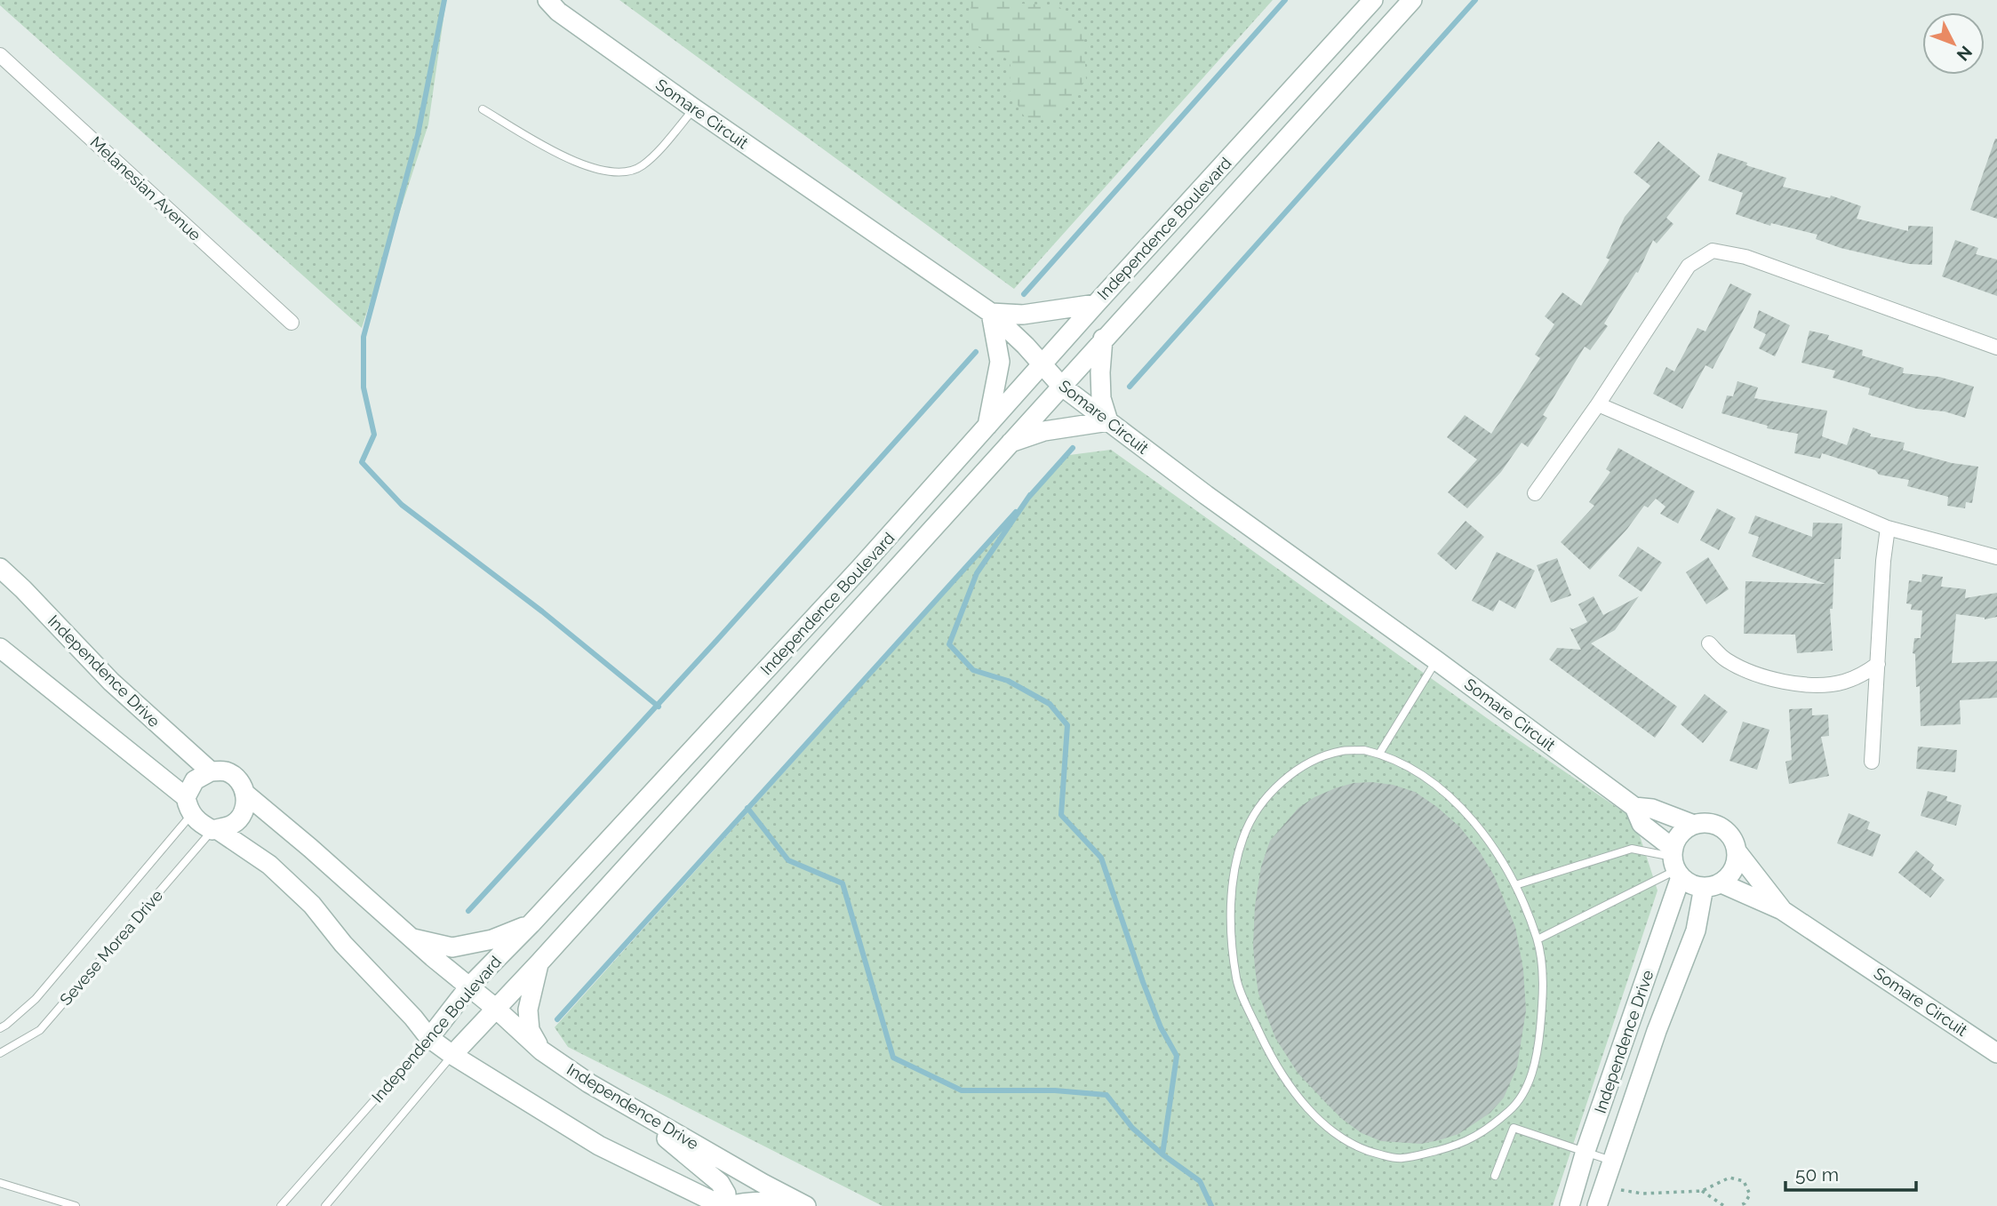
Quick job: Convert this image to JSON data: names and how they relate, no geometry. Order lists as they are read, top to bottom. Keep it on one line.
{"streets":{"street":["Somare Circuit","Melanesian Avenue","Independence Boulevard","Independence Drive"],"lane":["Sevese Morea Drive"]},"crossings":[["Somare Circuit","Independence Boulevard"],["Somare Circuit","Independence Drive"],["Independence Boulevard","Independence Drive"],["Independence Drive","Sevese Morea Drive"]],"scale_bar":"50 m","north":"bottom right"}
